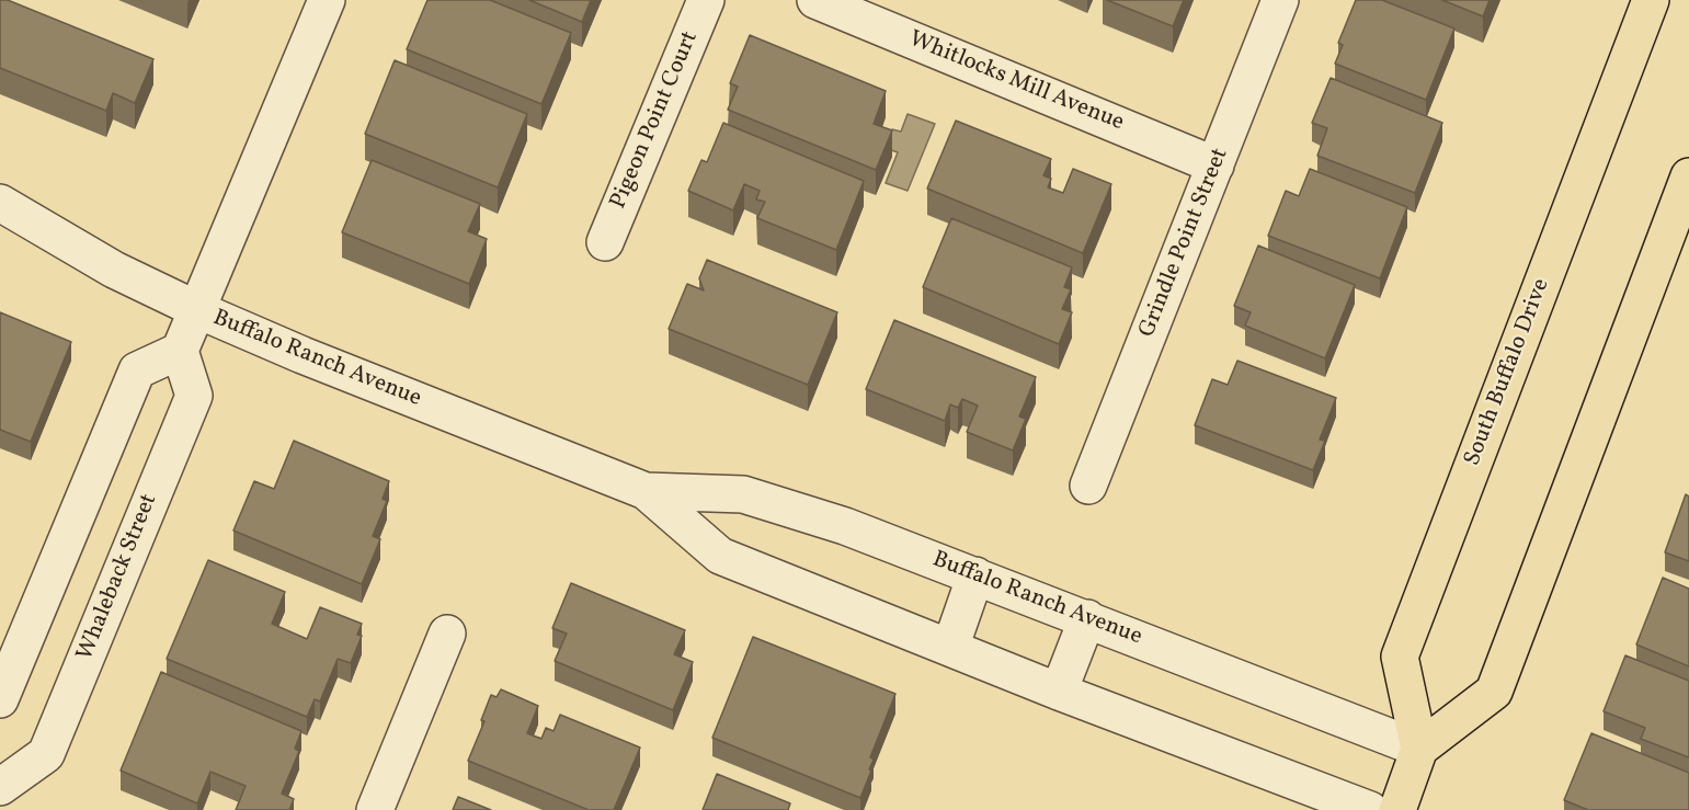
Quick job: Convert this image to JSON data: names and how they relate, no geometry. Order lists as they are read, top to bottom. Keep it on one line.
{"streets":{"main road":["South Buffalo Drive"],"street":["Whitlocks Mill Avenue","Pigeon Point Court","Grindle Point Street","Buffalo Ranch Avenue","Whaleback Street"]},"crossings":[["Whitlocks Mill Avenue","Grindle Point Street"],["Buffalo Ranch Avenue","South Buffalo Drive"]]}
